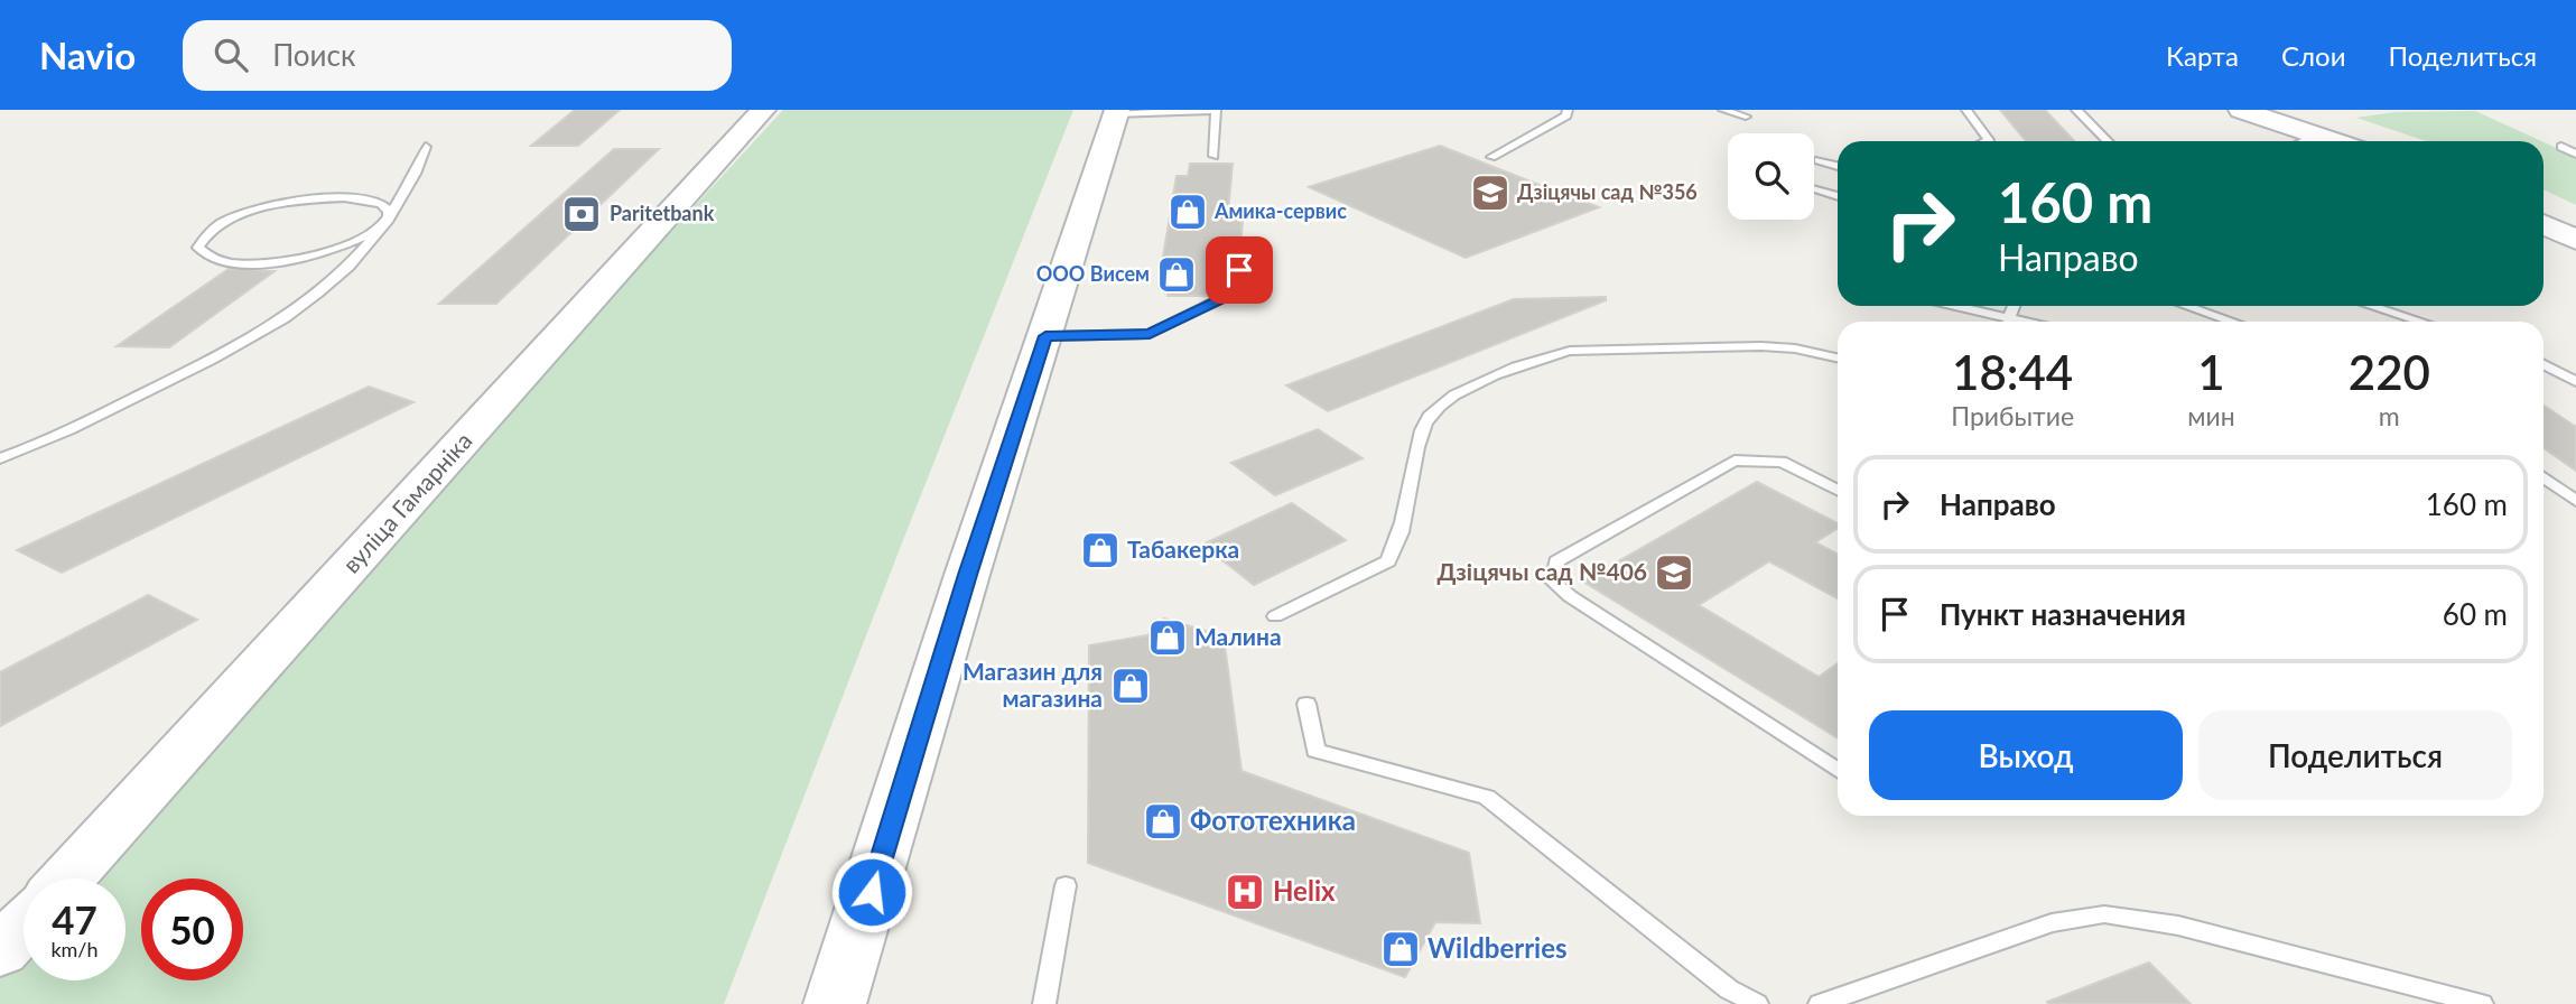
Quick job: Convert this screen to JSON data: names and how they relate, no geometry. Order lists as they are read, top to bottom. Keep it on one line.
{"streets":{"main road":["вуліца Гамарніка"]},"places":{"school or university":["Дзіцячы сад №356","Дзіцячы сад №406"],"shop":["Амика-сервис","ООО Висем","Табакерка","Малина","Магазин для магазина","Фототехника","Wildberries"],"bank":["Paritetbank"],"hospital":["Helix"]},"page":{"header":"Navio","search":"Поиск","nav":["Карта","Слои","Поделиться"],"turn":["160 m","Направо"],"eta":["18:44","Прибытие","1","мин","220","m"],"list":[{"name":"Направо","value":"160 m"},{"name":"Пункт назначения","value":"60 m"}],"buttons":["Выход","Поделиться"],"speed":"47 km/h","limit":"50"}}
